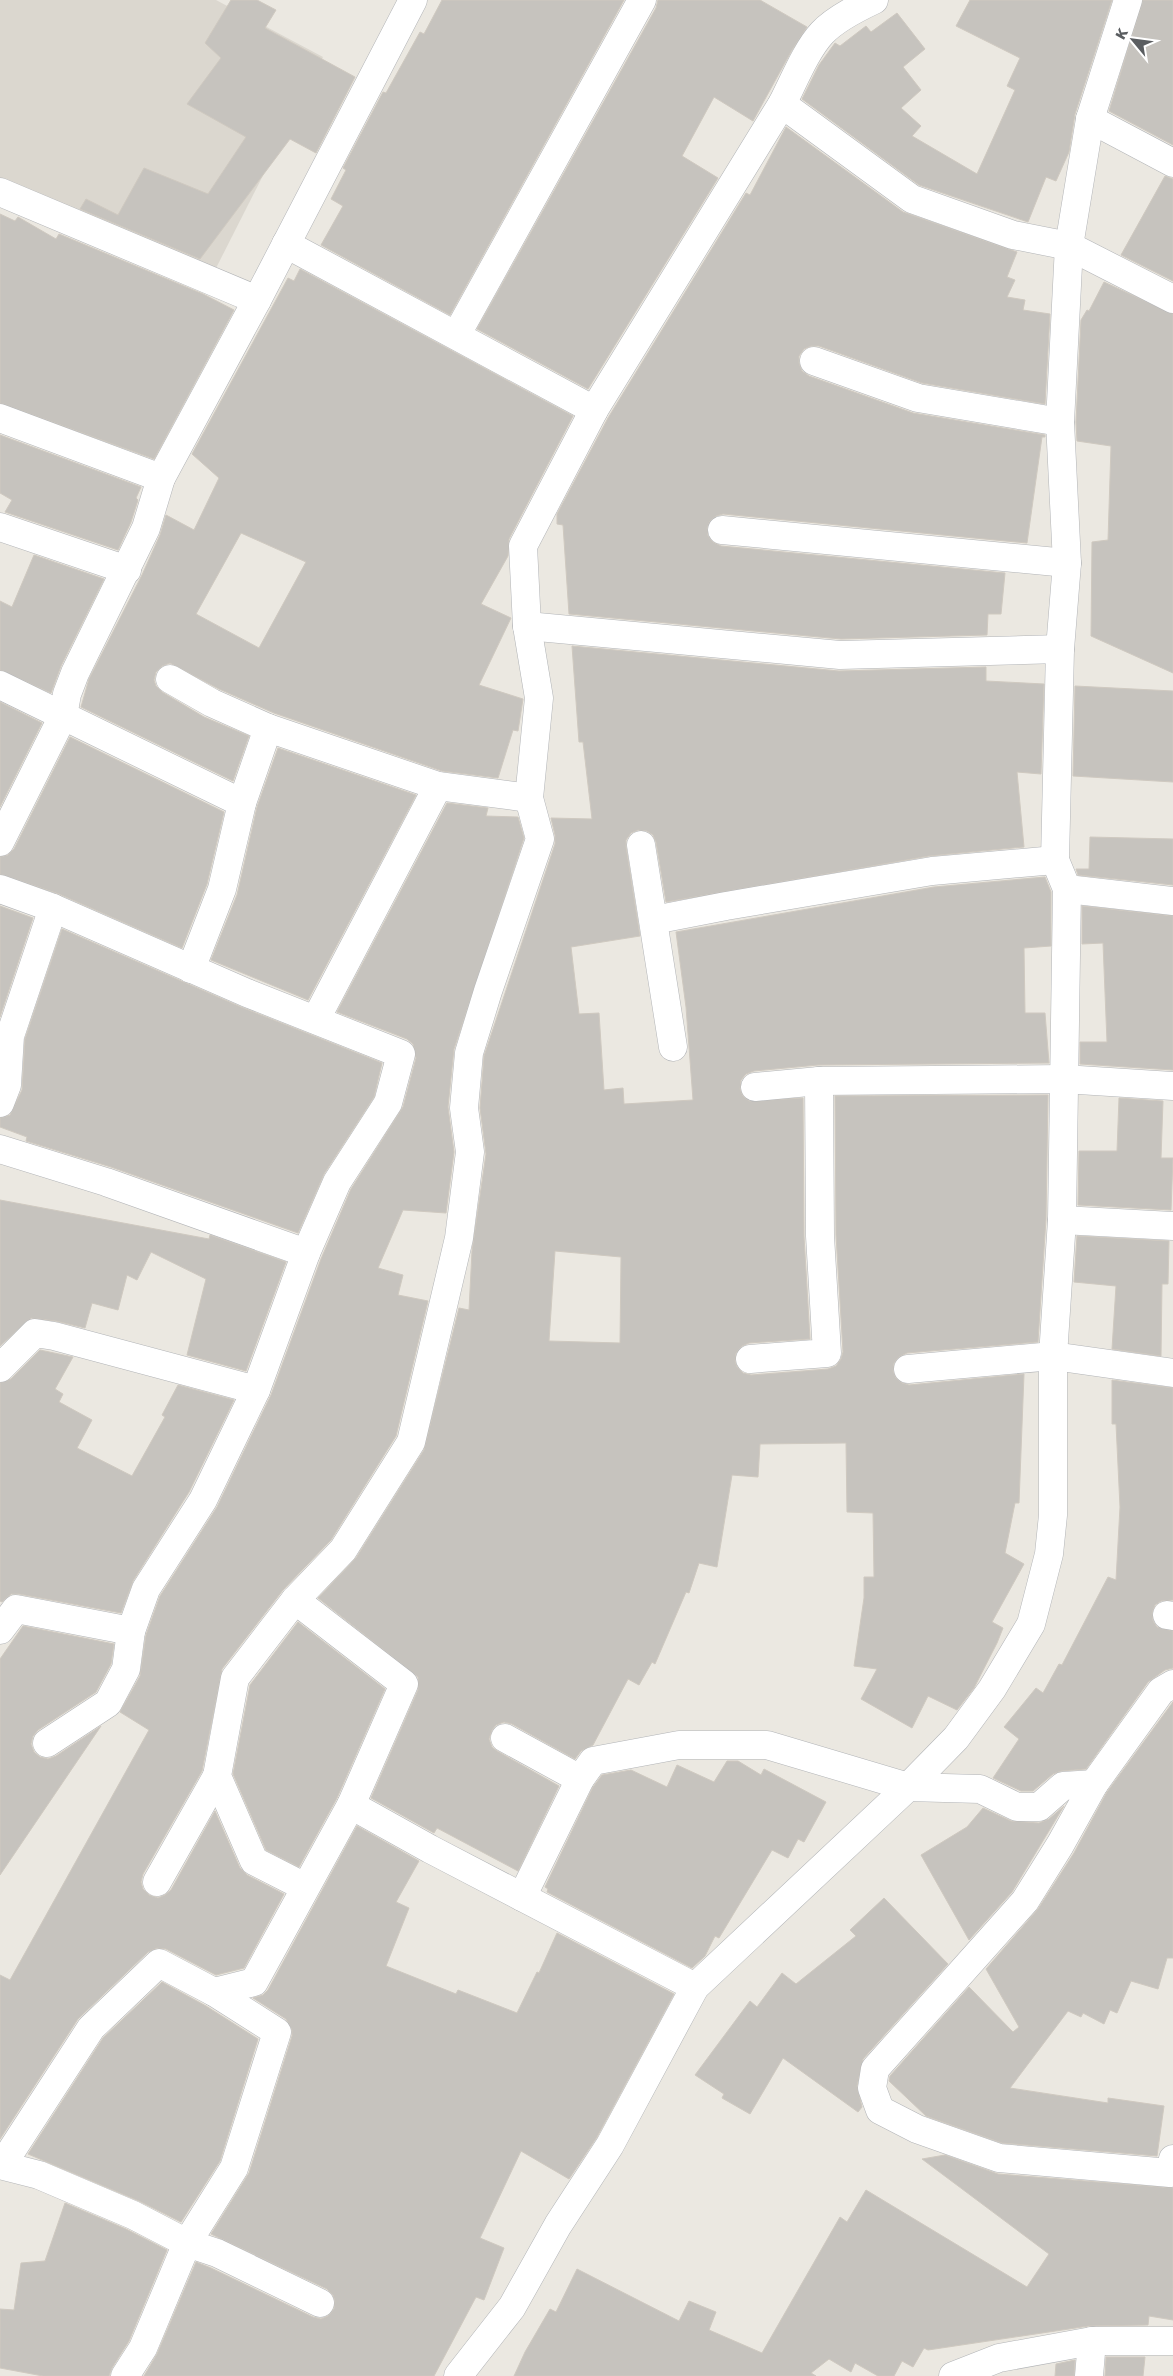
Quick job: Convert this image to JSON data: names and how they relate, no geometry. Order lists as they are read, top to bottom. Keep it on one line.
{"north":"top left"}
